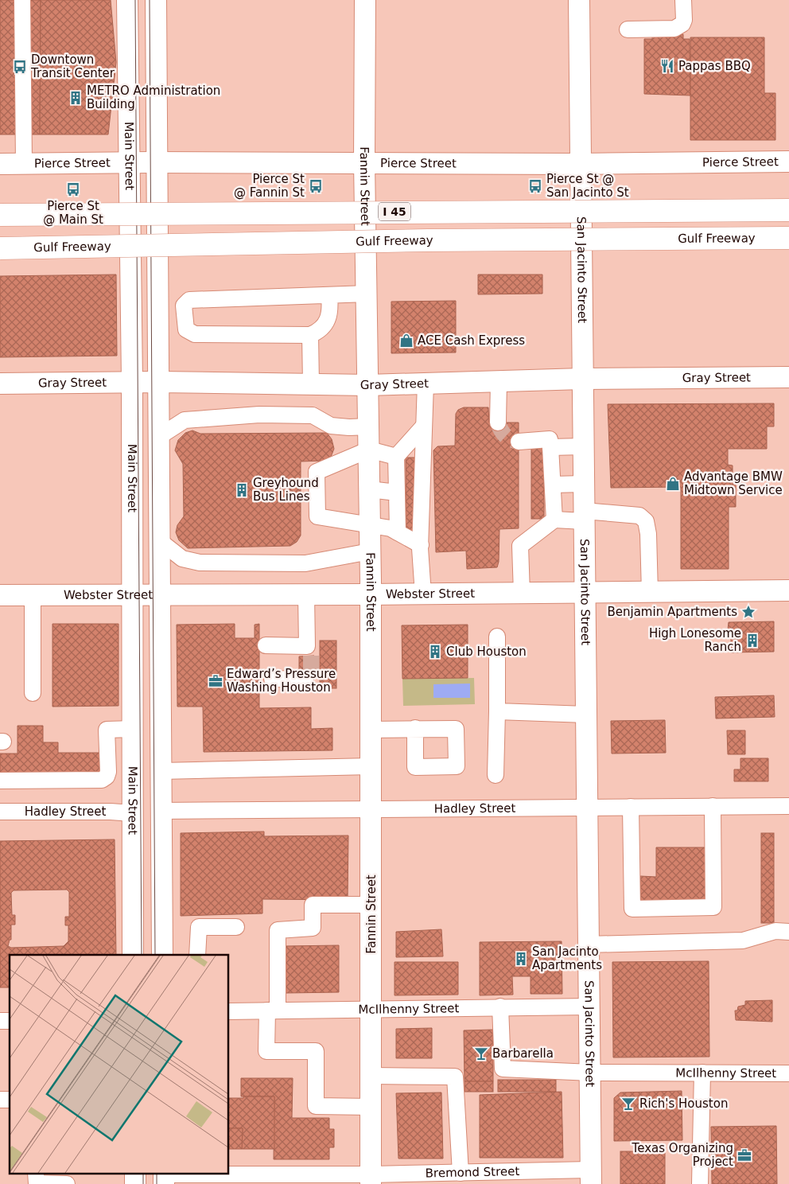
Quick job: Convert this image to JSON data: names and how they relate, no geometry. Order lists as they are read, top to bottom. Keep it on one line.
{"streets":{"highway":["I 45","Gulf Freeway"],"main road":["Main Street","Pierce Street","Fannin Street","San Jacinto Street","Gray Street","Webster Street"],"street":["Hadley Street","McIlhenny Street","Bremond Street"]},"crossings":[["Main Street","Pierce Street"],["Main Street","Gray Street"],["Main Street","Webster Street"],["Main Street","Hadley Street"],["Pierce Street","Fannin Street"],["Pierce Street","San Jacinto Street"],["Fannin Street","Gray Street"],["Fannin Street","Webster Street"],["Fannin Street","Hadley Street"],["Fannin Street","McIlhenny Street"],["Fannin Street","Bremond Street"],["San Jacinto Street","Gray Street"],["San Jacinto Street","Webster Street"],["San Jacinto Street","Hadley Street"],["San Jacinto Street","McIlhenny Street"],["San Jacinto Street","Bremond Street"]],"places":{"restaurant":["Pappas BBQ"],"bus stop":["Downtown Transit Center","Pierce St @ Fannin St","Pierce St @ San Jacinto St","Pierce St @ Main St"],"building":["METRO Administration Building","Greyhound Bus Lines","High Lonesome Ranch","Club Houston","San Jacinto Apartments"],"shop":["ACE Cash Express","Advantage BMW Midtown Service"],"place":["Benjamin Apartments"],"office":["Edward’s Pressure Washing Houston","Texas Organizing Project"],"bar":["Barbarella","Rich's Houston"]}}
